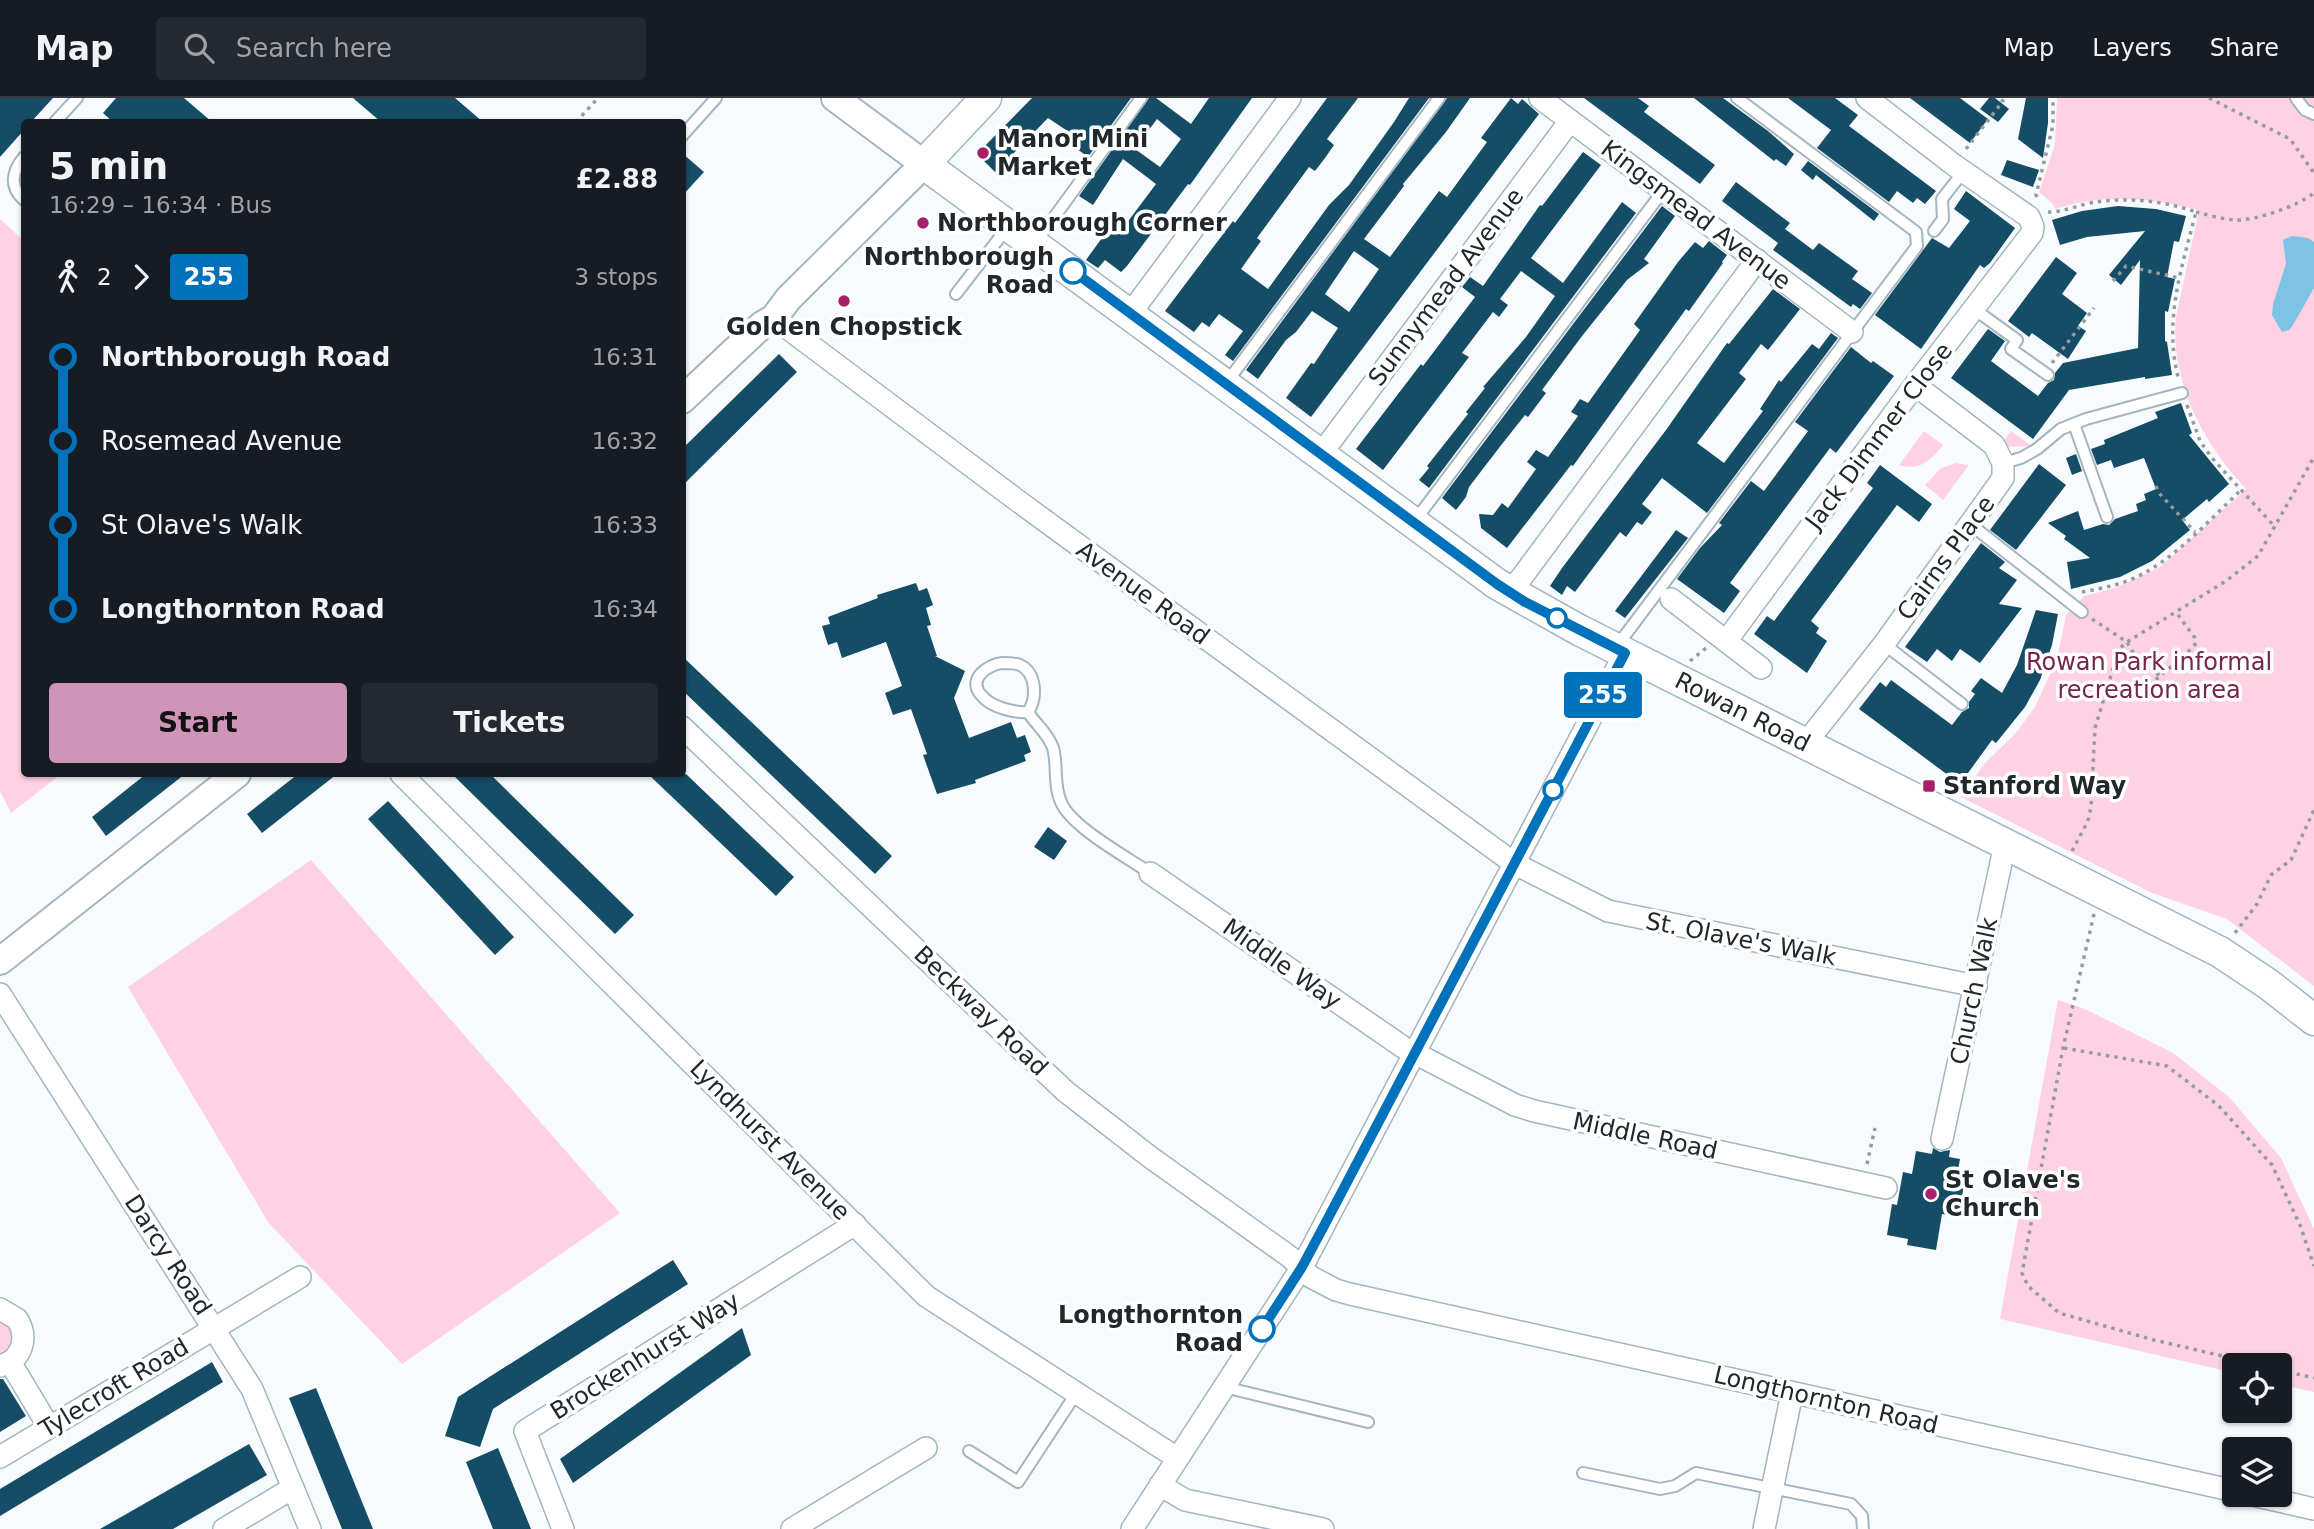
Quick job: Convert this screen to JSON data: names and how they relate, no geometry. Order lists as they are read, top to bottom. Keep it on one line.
{"streets":{"main road":["Rowan Road"],"street":["Kingsmead Avenue","Sunnymead Avenue","Jack Dimmer Close","Cairns Place","Avenue Road","St. Olave's Walk","Middle Way","Church Walk","Beckway Road","Middle Road","Lyndhurst Avenue","Darcy Road","Brockenhurst Way","Tylecroft Road","Longthornton Road"]},"crossings":[["Kingsmead Avenue","Sunnymead Avenue"],["Sunnymead Avenue","Rowan Road"],["Cairns Place","Rowan Road"],["Avenue Road","St. Olave's Walk"],["Rowan Road","Church Walk"],["St. Olave's Walk","Church Walk"],["Middle Way","Middle Road"],["Beckway Road","Longthornton Road"],["Lyndhurst Avenue","Brockenhurst Way"],["Darcy Road","Tylecroft Road"]],"parks":["Rowan Park informal recreation area"],"places":{"other":["Manor Mini Market","Northborough Corner","Northborough Road","Golden Chopstick","St Olave's Church","Longthornton Road"],"transit":["Stanford Way"]},"lines":["bus line 255"],"page":{"header":"Map","search":"Search here","nav":["Map","Layers","Share"],"on_map":"255","heading":["5 min","16:29 – 16:34 · Bus","£2.88"],"legs":["2","255","3 stops"],"list":[{"name":"Northborough Road","value":"16:31"},{"name":"Rosemead Avenue","value":"16:32"},{"name":"St Olave's Walk","value":"16:33"},{"name":"Longthornton Road","value":"16:34"}],"buttons":["Start","Tickets"]}}
